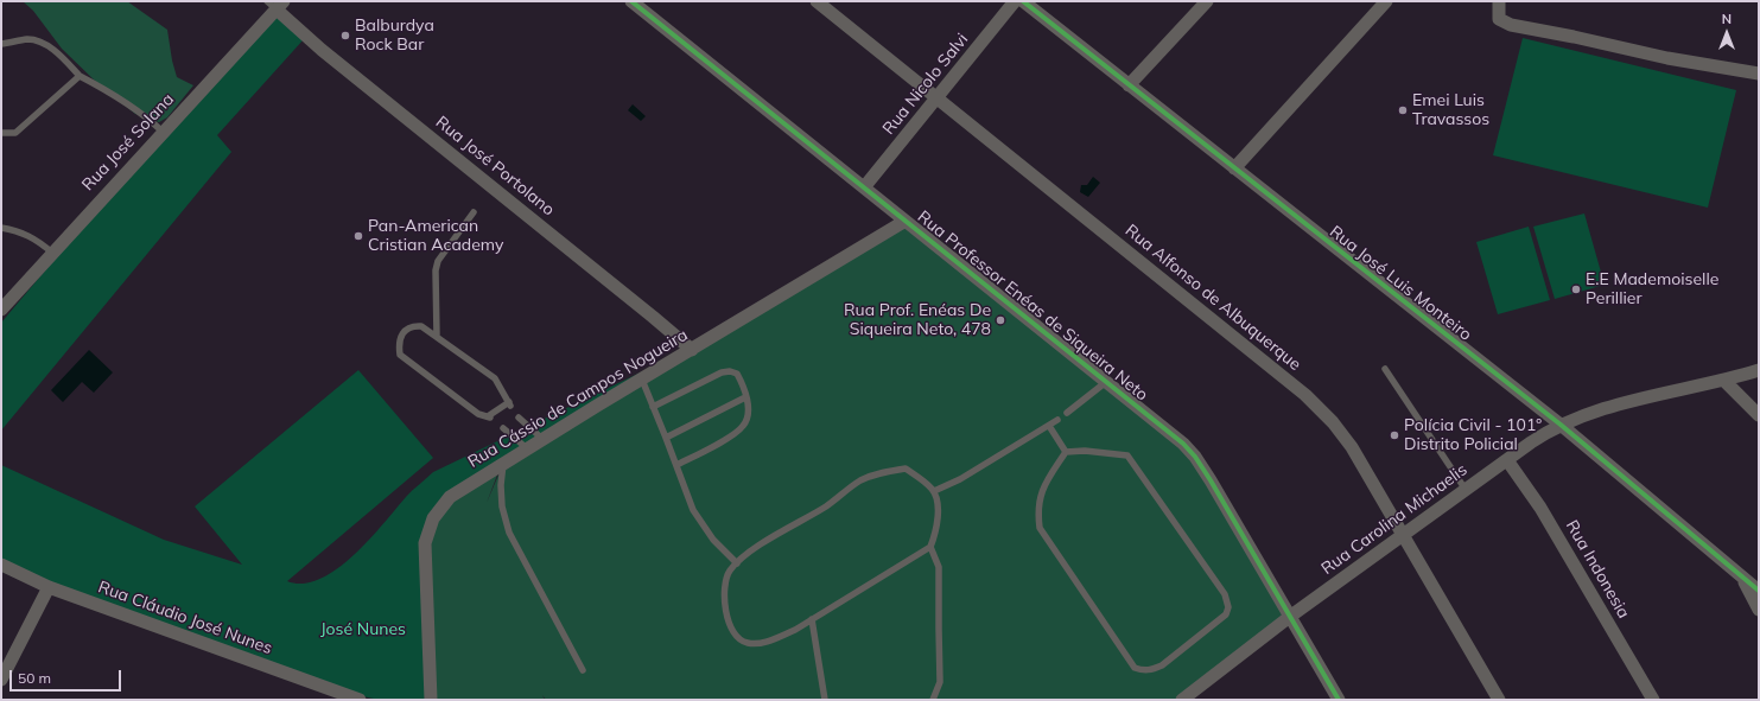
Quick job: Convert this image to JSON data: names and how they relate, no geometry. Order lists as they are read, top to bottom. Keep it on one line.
{"streets":{"street":["Rua Nicolo Salvi","Rua José Solana","Rua José Portolano","Rua José Luis Monteiro","Rua Alfonso de Albuquerque","Rua Professor Enéas de Siqueira Neto","Rua Cássio de Campos Nogueira","Rua Carolina Michaelis","Rua Indonesia","Rua Cláudio José Nunes"]},"crossings":[["Rua Nicolo Salvi","Rua Alfonso de Albuquerque"],["Rua Nicolo Salvi","Rua Professor Enéas de Siqueira Neto"],["Rua José Solana","Rua José Portolano"],["Rua José Portolano","Rua Cássio de Campos Nogueira"],["Rua José Luis Monteiro","Rua Carolina Michaelis"],["Rua Alfonso de Albuquerque","Rua Carolina Michaelis"],["Rua Professor Enéas de Siqueira Neto","Rua Cássio de Campos Nogueira"],["Rua Professor Enéas de Siqueira Neto","Rua Carolina Michaelis"],["Rua Carolina Michaelis","Rua Indonesia"]],"parks":["José Nunes"],"places":["Balburdya Rock Bar","Emei Luis Travassos","Pan-American Cristian Academy","E.E Mademoiselle Perillier","Rua Prof. Enéas De Siqueira Neto, 478","Polícia Civil - 101º Distrito Policial"],"scale_bar":"50 m","north":"top"}
